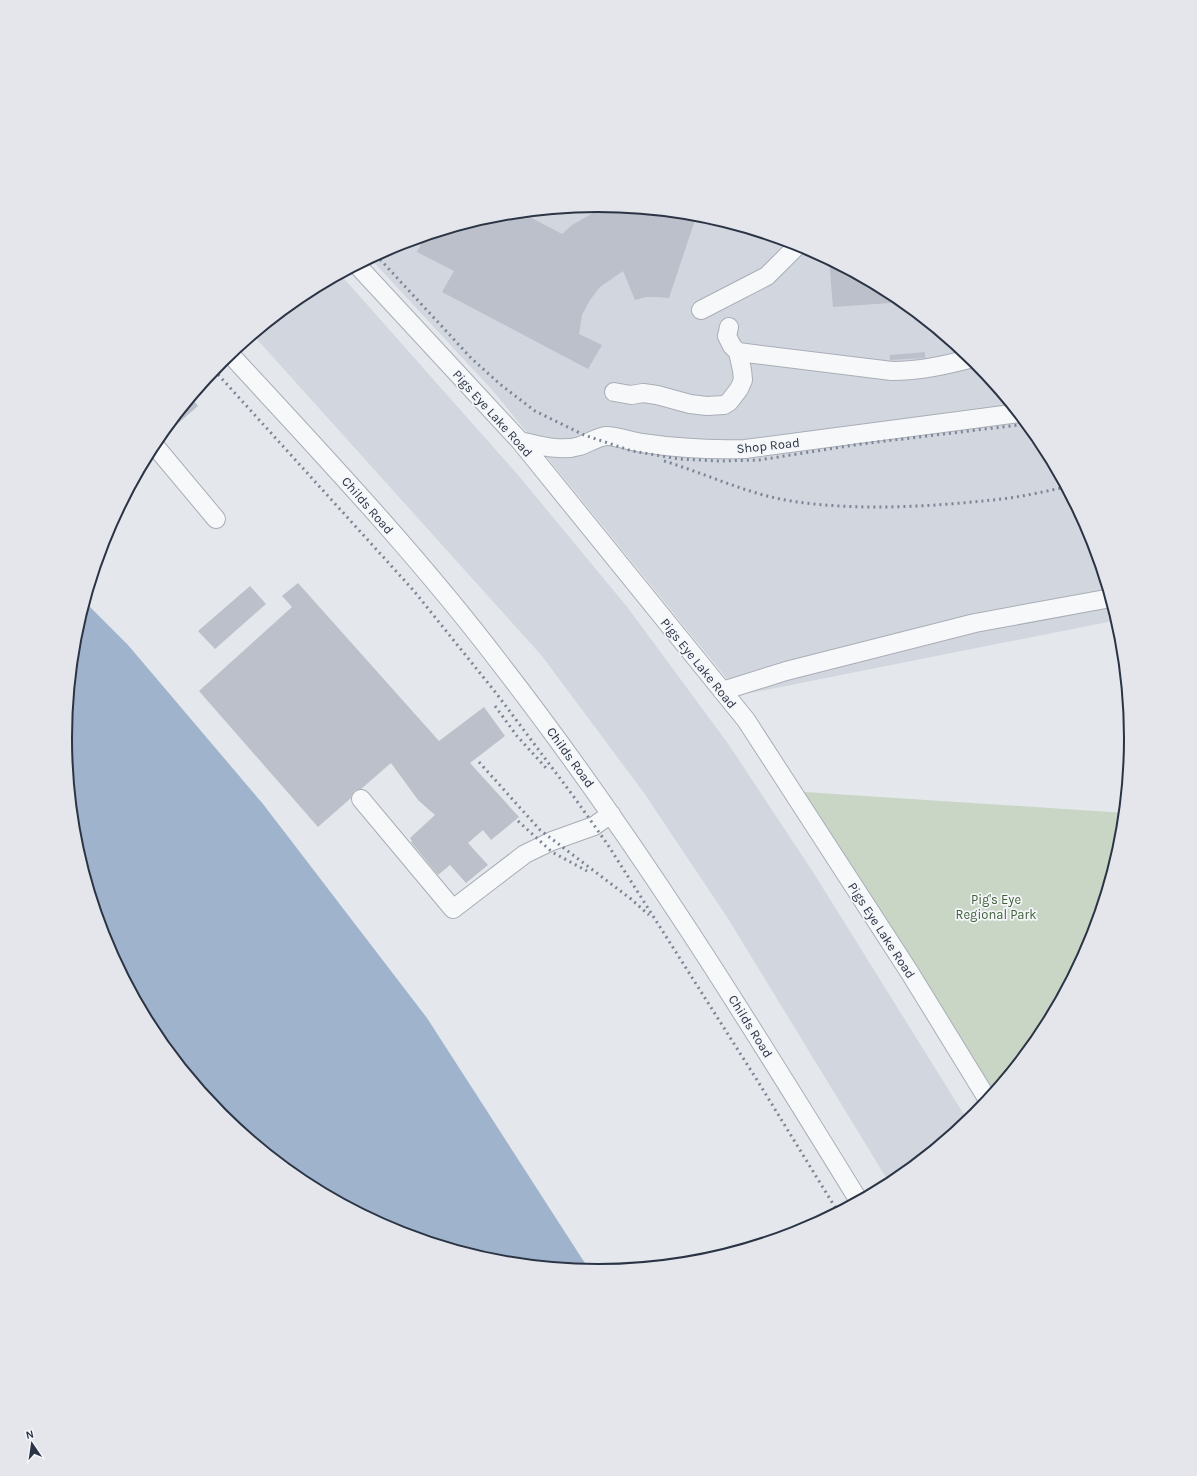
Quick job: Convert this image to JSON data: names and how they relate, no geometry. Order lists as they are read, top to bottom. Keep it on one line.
{"streets":{"street":["Pigs Eye Lake Road","Shop Road","Childs Road"]},"crossings":[["Pigs Eye Lake Road","Shop Road"]],"parks":["Pig's Eye Regional Park"],"north":"top"}
